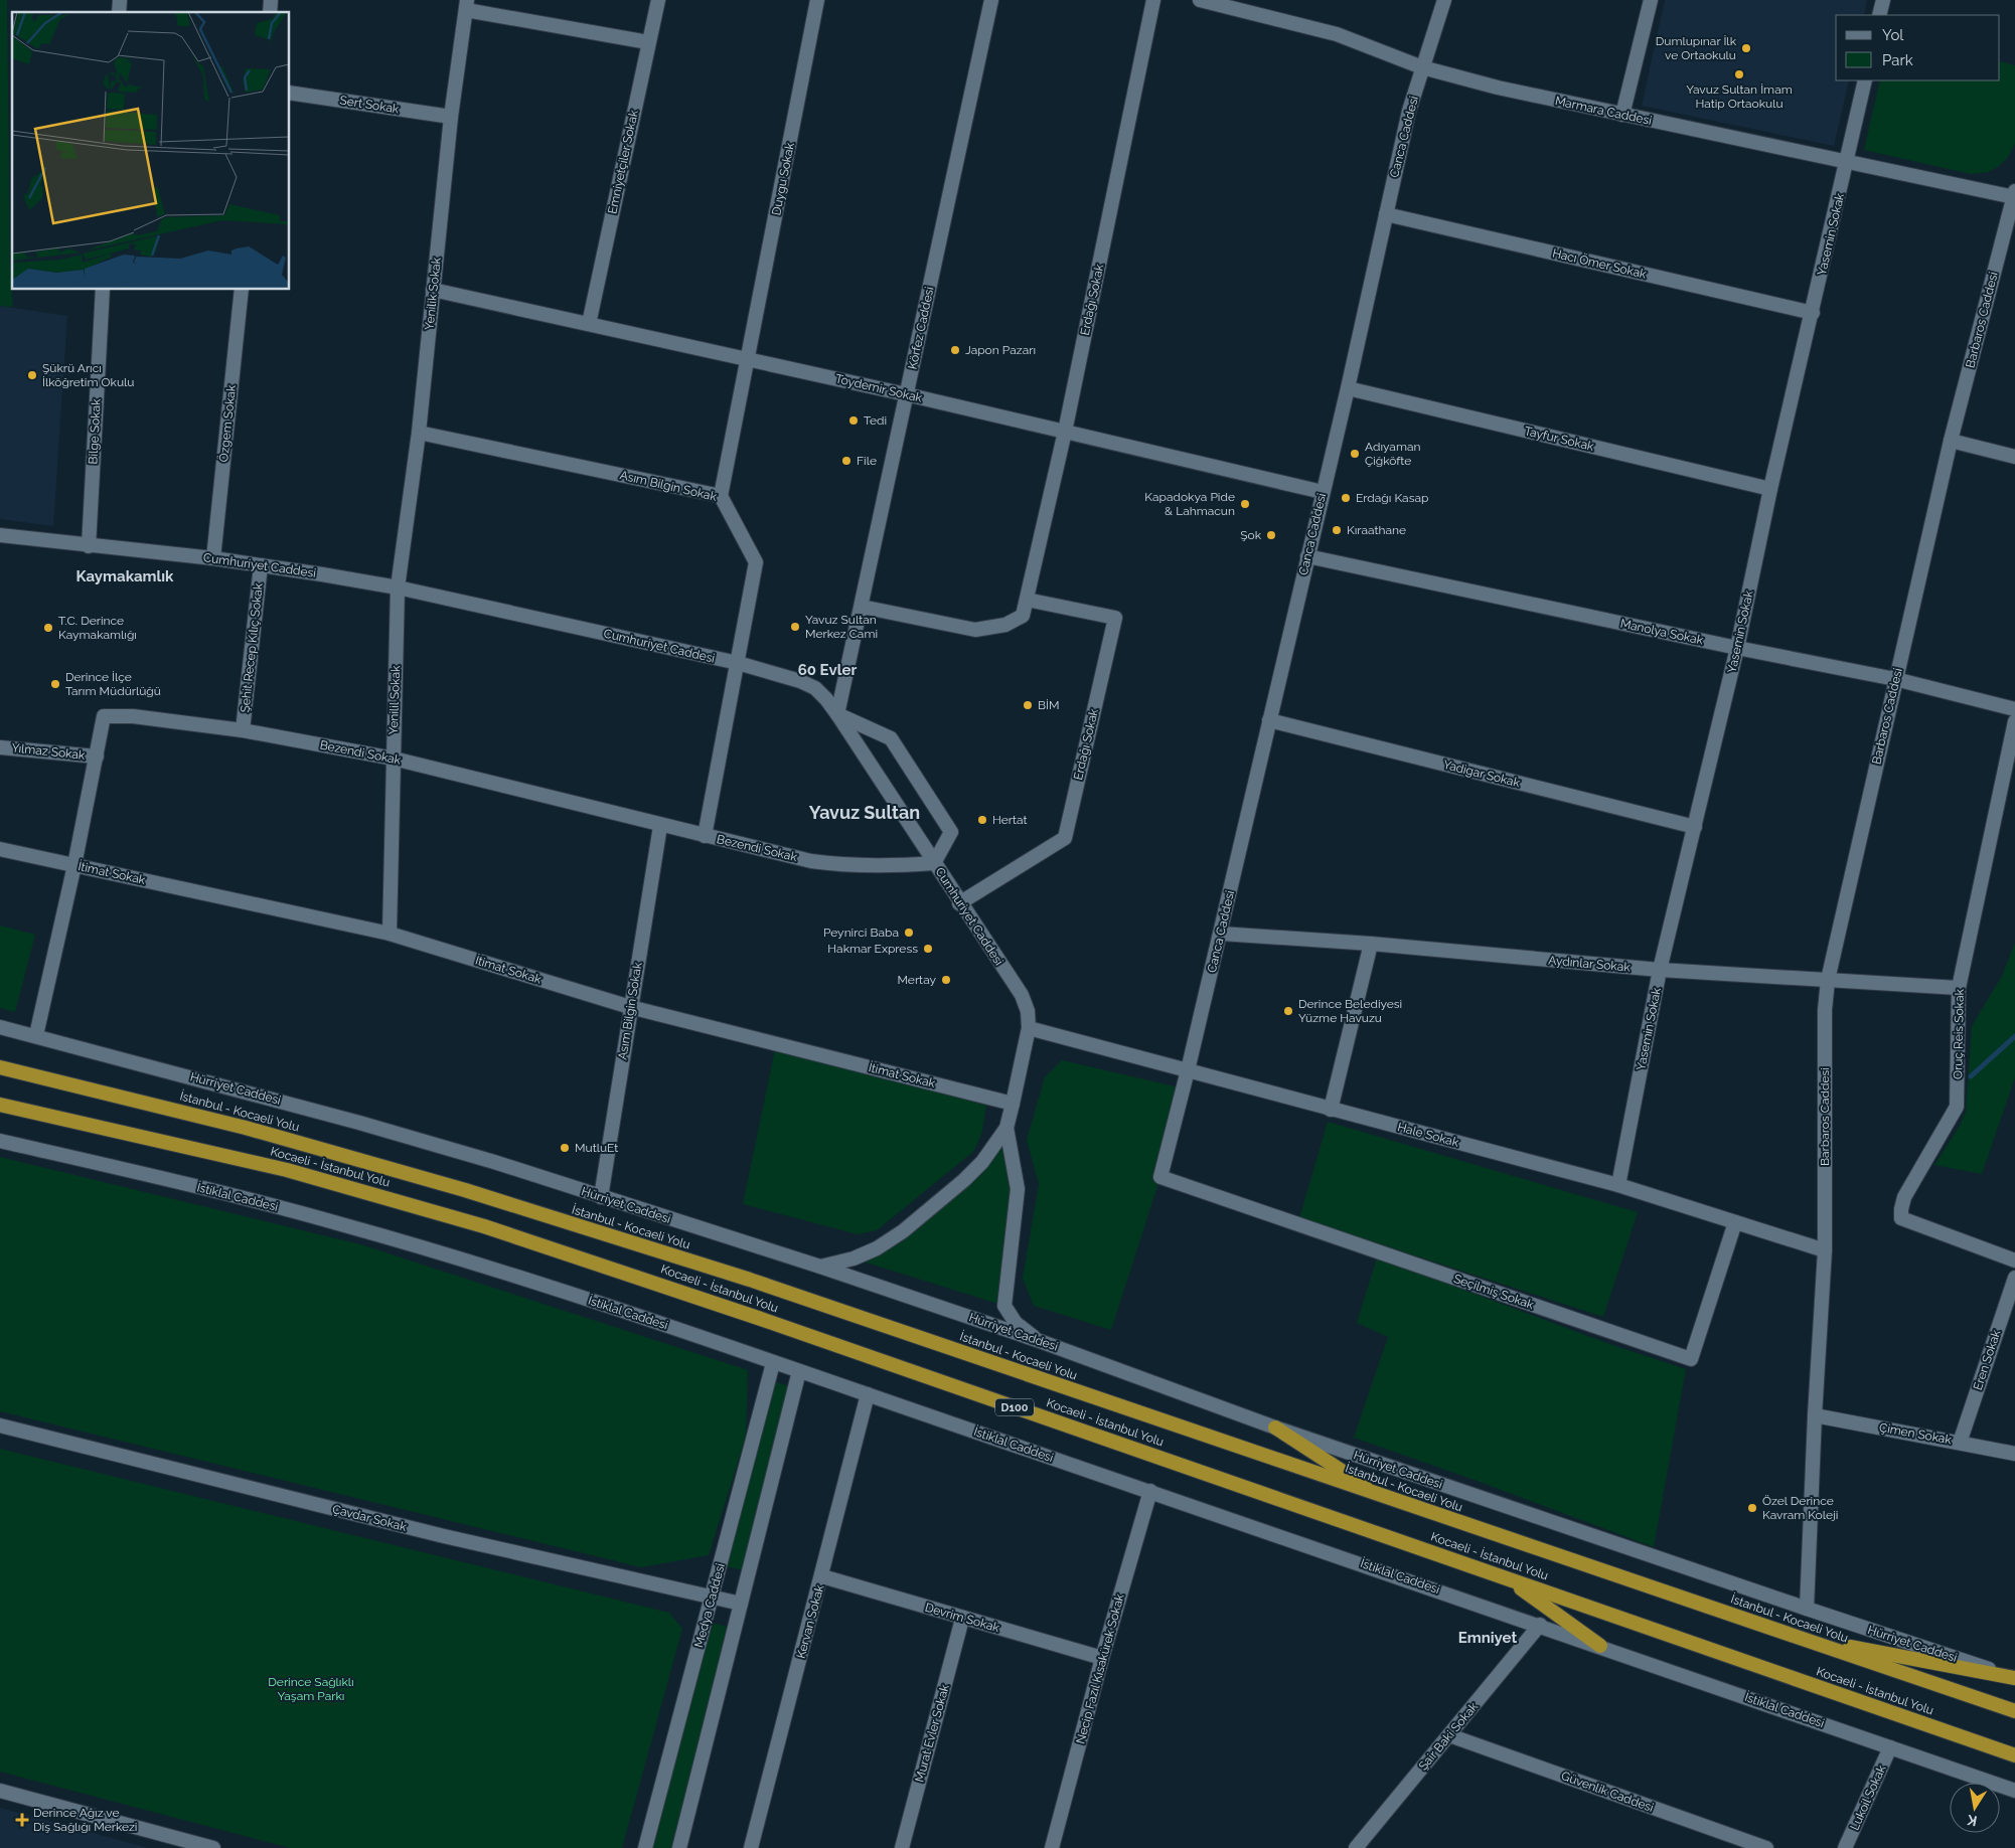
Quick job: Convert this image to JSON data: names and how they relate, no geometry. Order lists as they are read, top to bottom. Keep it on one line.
{"streets":{"highway":["İstanbul - Kocaeli Yolu","Kocaeli - İstanbul Yolu","D100"],"street":["Sert Sokak","Marmara Caddesi","Canca Caddesi","Emniyetçiler Sokak","Duygu Sokak","Yasemin Sokak","Hacı Ömer Sokak","Yenilik Sokak","Erdağı Sokak","Barbaros Caddesi","Körfez Caddesi","Toydemir Sokak","Özgem Sokak","Bilge Sokak","Tayfur Sokak","Asım Bilgin Sokak","Cumhuriyet Caddesi","Manolya Sokak","Şehit Recep Kılıç Sokak","Yenilil Sokak","Yılmaz Sokak","Bezendi Sokak","Yadigar Sokak","İtimat Sokak","Aydınlar Sokak","Oruç Reis Sokak","Hürriyet Caddesi","Hale Sokak","İstiklal Caddesi","Seçilmiş Sokak","Eren Sokak","Çimen Sokak","Çavdar Sokak","Medya Caddesi","Devrim Sokak","Kervan Sokak","Necip Fazıl Kısakürek Sokak","Murat Evler Sokak","Şair Baki Sokak","Güvenlik Caddesi","Lukoil Sokak"]},"crossings":[["Sert Sokak","Yenilik Sokak"],["Marmara Caddesi","Canca Caddesi"],["Marmara Caddesi","Yasemin Sokak"],["Marmara Caddesi","Barbaros Caddesi"],["Canca Caddesi","Hacı Ömer Sokak"],["Canca Caddesi","Toydemir Sokak"],["Canca Caddesi","Tayfur Sokak"],["Canca Caddesi","Manolya Sokak"],["Canca Caddesi","Yadigar Sokak"],["Canca Caddesi","Aydınlar Sokak"],["Canca Caddesi","Hale Sokak"],["Canca Caddesi","Seçilmiş Sokak"],["Emniyetçiler Sokak","Toydemir Sokak"],["Duygu Sokak","Toydemir Sokak"],["Duygu Sokak","Asım Bilgin Sokak"],["Yasemin Sokak","Hacı Ömer Sokak"],["Yasemin Sokak","Tayfur Sokak"],["Yasemin Sokak","Manolya Sokak"],["Yasemin Sokak","Yadigar Sokak"],["Yasemin Sokak","Aydınlar Sokak"],["Yasemin Sokak","Hale Sokak"],["Yenilik Sokak","Toydemir Sokak"],["Yenilik Sokak","Asım Bilgin Sokak"],["Yenilik Sokak","Cumhuriyet Caddesi"],["Yenilik Sokak","Yenilil Sokak"],["Erdağı Sokak","Körfez Caddesi"],["Erdağı Sokak","Toydemir Sokak"],["Erdağı Sokak","Cumhuriyet Caddesi"],["Barbaros Caddesi","Manolya Sokak"],["Barbaros Caddesi","Aydınlar Sokak"],["Barbaros Caddesi","Hürriyet Caddesi"],["Barbaros Caddesi","Hale Sokak"],["Barbaros Caddesi","Çimen Sokak"],["Körfez Caddesi","Toydemir Sokak"],["Körfez Caddesi","Cumhuriyet Caddesi"],["Özgem Sokak","Cumhuriyet Caddesi"],["Bilge Sokak","Cumhuriyet Caddesi"],["Asım Bilgin Sokak","Cumhuriyet Caddesi"],["Asım Bilgin Sokak","Bezendi Sokak"],["Asım Bilgin Sokak","İtimat Sokak"],["Asım Bilgin Sokak","Hürriyet Caddesi"],["Cumhuriyet Caddesi","Şehit Recep Kılıç Sokak"],["Cumhuriyet Caddesi","Yenilil Sokak"],["Cumhuriyet Caddesi","Bezendi Sokak"],["Cumhuriyet Caddesi","İtimat Sokak"],["Cumhuriyet Caddesi","Hürriyet Caddesi"],["Cumhuriyet Caddesi","Hale Sokak"],["Şehit Recep Kılıç Sokak","Bezendi Sokak"],["Yenilil Sokak","Bezendi Sokak"],["Yenilil Sokak","İtimat Sokak"],["Yılmaz Sokak","Bezendi Sokak"],["Bezendi Sokak","İtimat Sokak"],["Bezendi Sokak","Hürriyet Caddesi"],["Aydınlar Sokak","Oruç Reis Sokak"],["Hale Sokak","Seçilmiş Sokak"],["İstiklal Caddesi","Medya Caddesi"],["İstiklal Caddesi","Kervan Sokak"],["İstiklal Caddesi","Necip Fazıl Kısakürek Sokak"],["İstiklal Caddesi","Şair Baki Sokak"],["İstiklal Caddesi","Lukoil Sokak"],["Eren Sokak","Çimen Sokak"],["Çavdar Sokak","Medya Caddesi"],["Devrim Sokak","Kervan Sokak"],["Devrim Sokak","Necip Fazıl Kısakürek Sokak"],["Devrim Sokak","Murat Evler Sokak"],["Şair Baki Sokak","Güvenlik Caddesi"]],"districts":["Kaymakamlık","60 Evler","Yavuz Sultan","Emniyet"],"parks":["Derince Sağlıklı Yaşam Parkı"],"places":{"other":["Dumlupınar İlk ve Ortaokulu","Yavuz Sultan İmam Hatip Ortaokulu","Japon Pazarı","Şükrü Arıcı İlköğretim Okulu","Tedi","Adıyaman Çiğköfte","File","Erdağı Kasap","Kapadokya Pide & Lahmacun","Kıraathane","Şok","Yavuz Sultan Merkez Cami","T.C. Derince Kaymakamlığı","Derince İlçe Tarım Müdürlüğü","BİM","Hertat","Peynirci Baba","Hakmar Express","Mertay","Derince Belediyesi Yüzme Havuzu","MutluEt","Özel Derince Kavram Koleji"],"health":["Derince Ağız ve Diş Sağlığı Merkezi"]},"legend":["Yol","Park"],"north":"bottom"}
